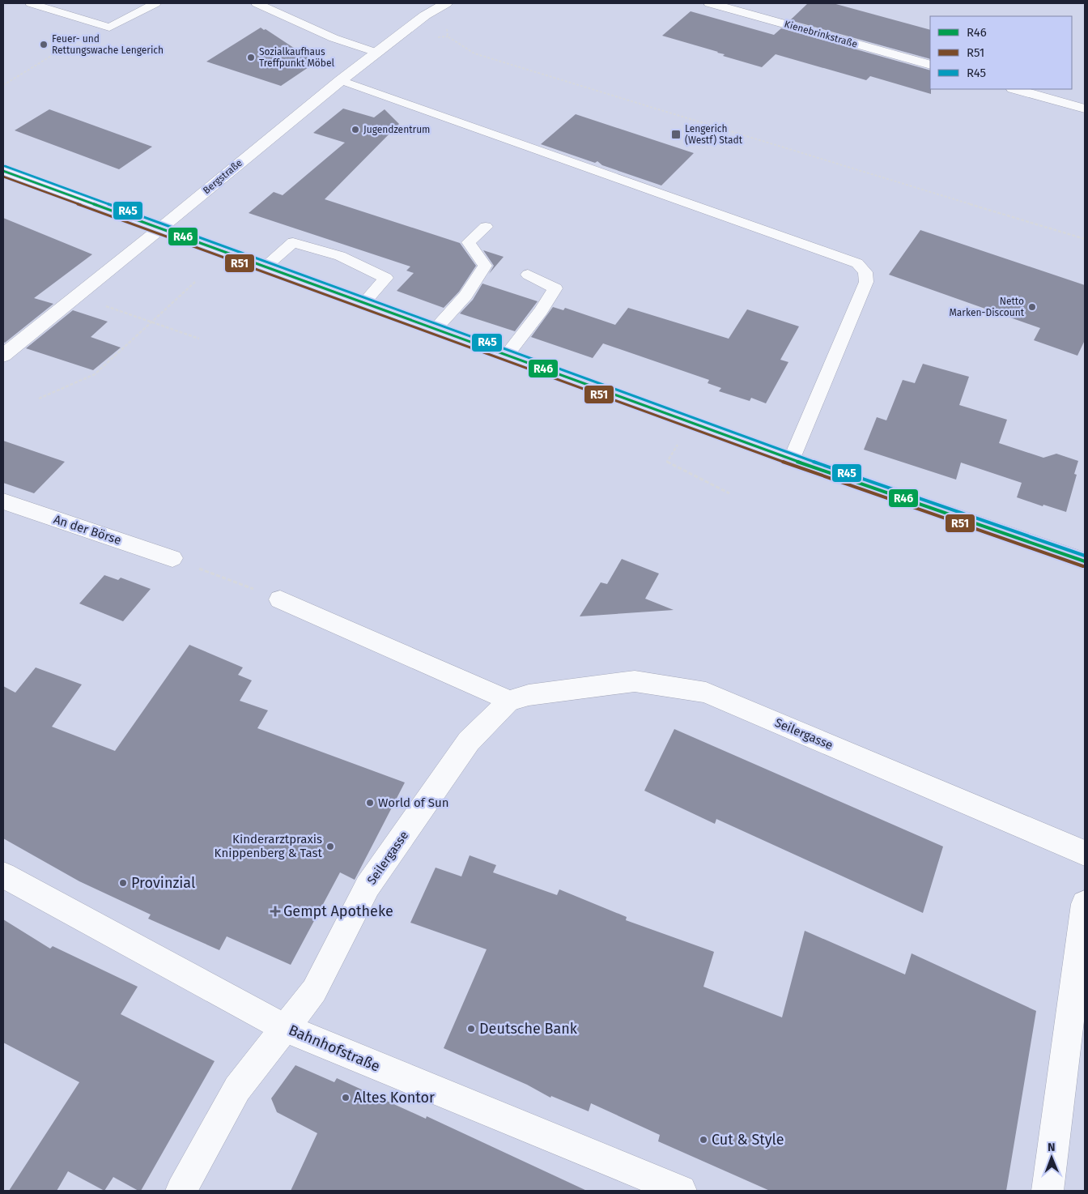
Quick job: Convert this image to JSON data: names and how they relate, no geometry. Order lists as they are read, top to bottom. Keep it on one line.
{"streets":{"street":["Kienebrinkstraße","Bergstraße","An der Börse","Seilergasse","Bahnhofstraße"]},"crossings":[["Seilergasse","Bahnhofstraße"]],"places":{"other":["Feuer- und Rettungswache Lengerich","Sozialkaufhaus Treffpunkt Möbel","Jugendzentrum","Netto Marken-Discount","World of Sun","Kinderarztpraxis Knippenberg & Tast","Provinzial","Deutsche Bank","Altes Kontor","Cut & Style"],"transit":["Lengerich (Westf) Stadt"],"health":["Gempt Apotheke"]},"lines":["transit line R45","transit line R46","transit line R51"],"legend":["R46","R51","R45"],"north":"top"}
